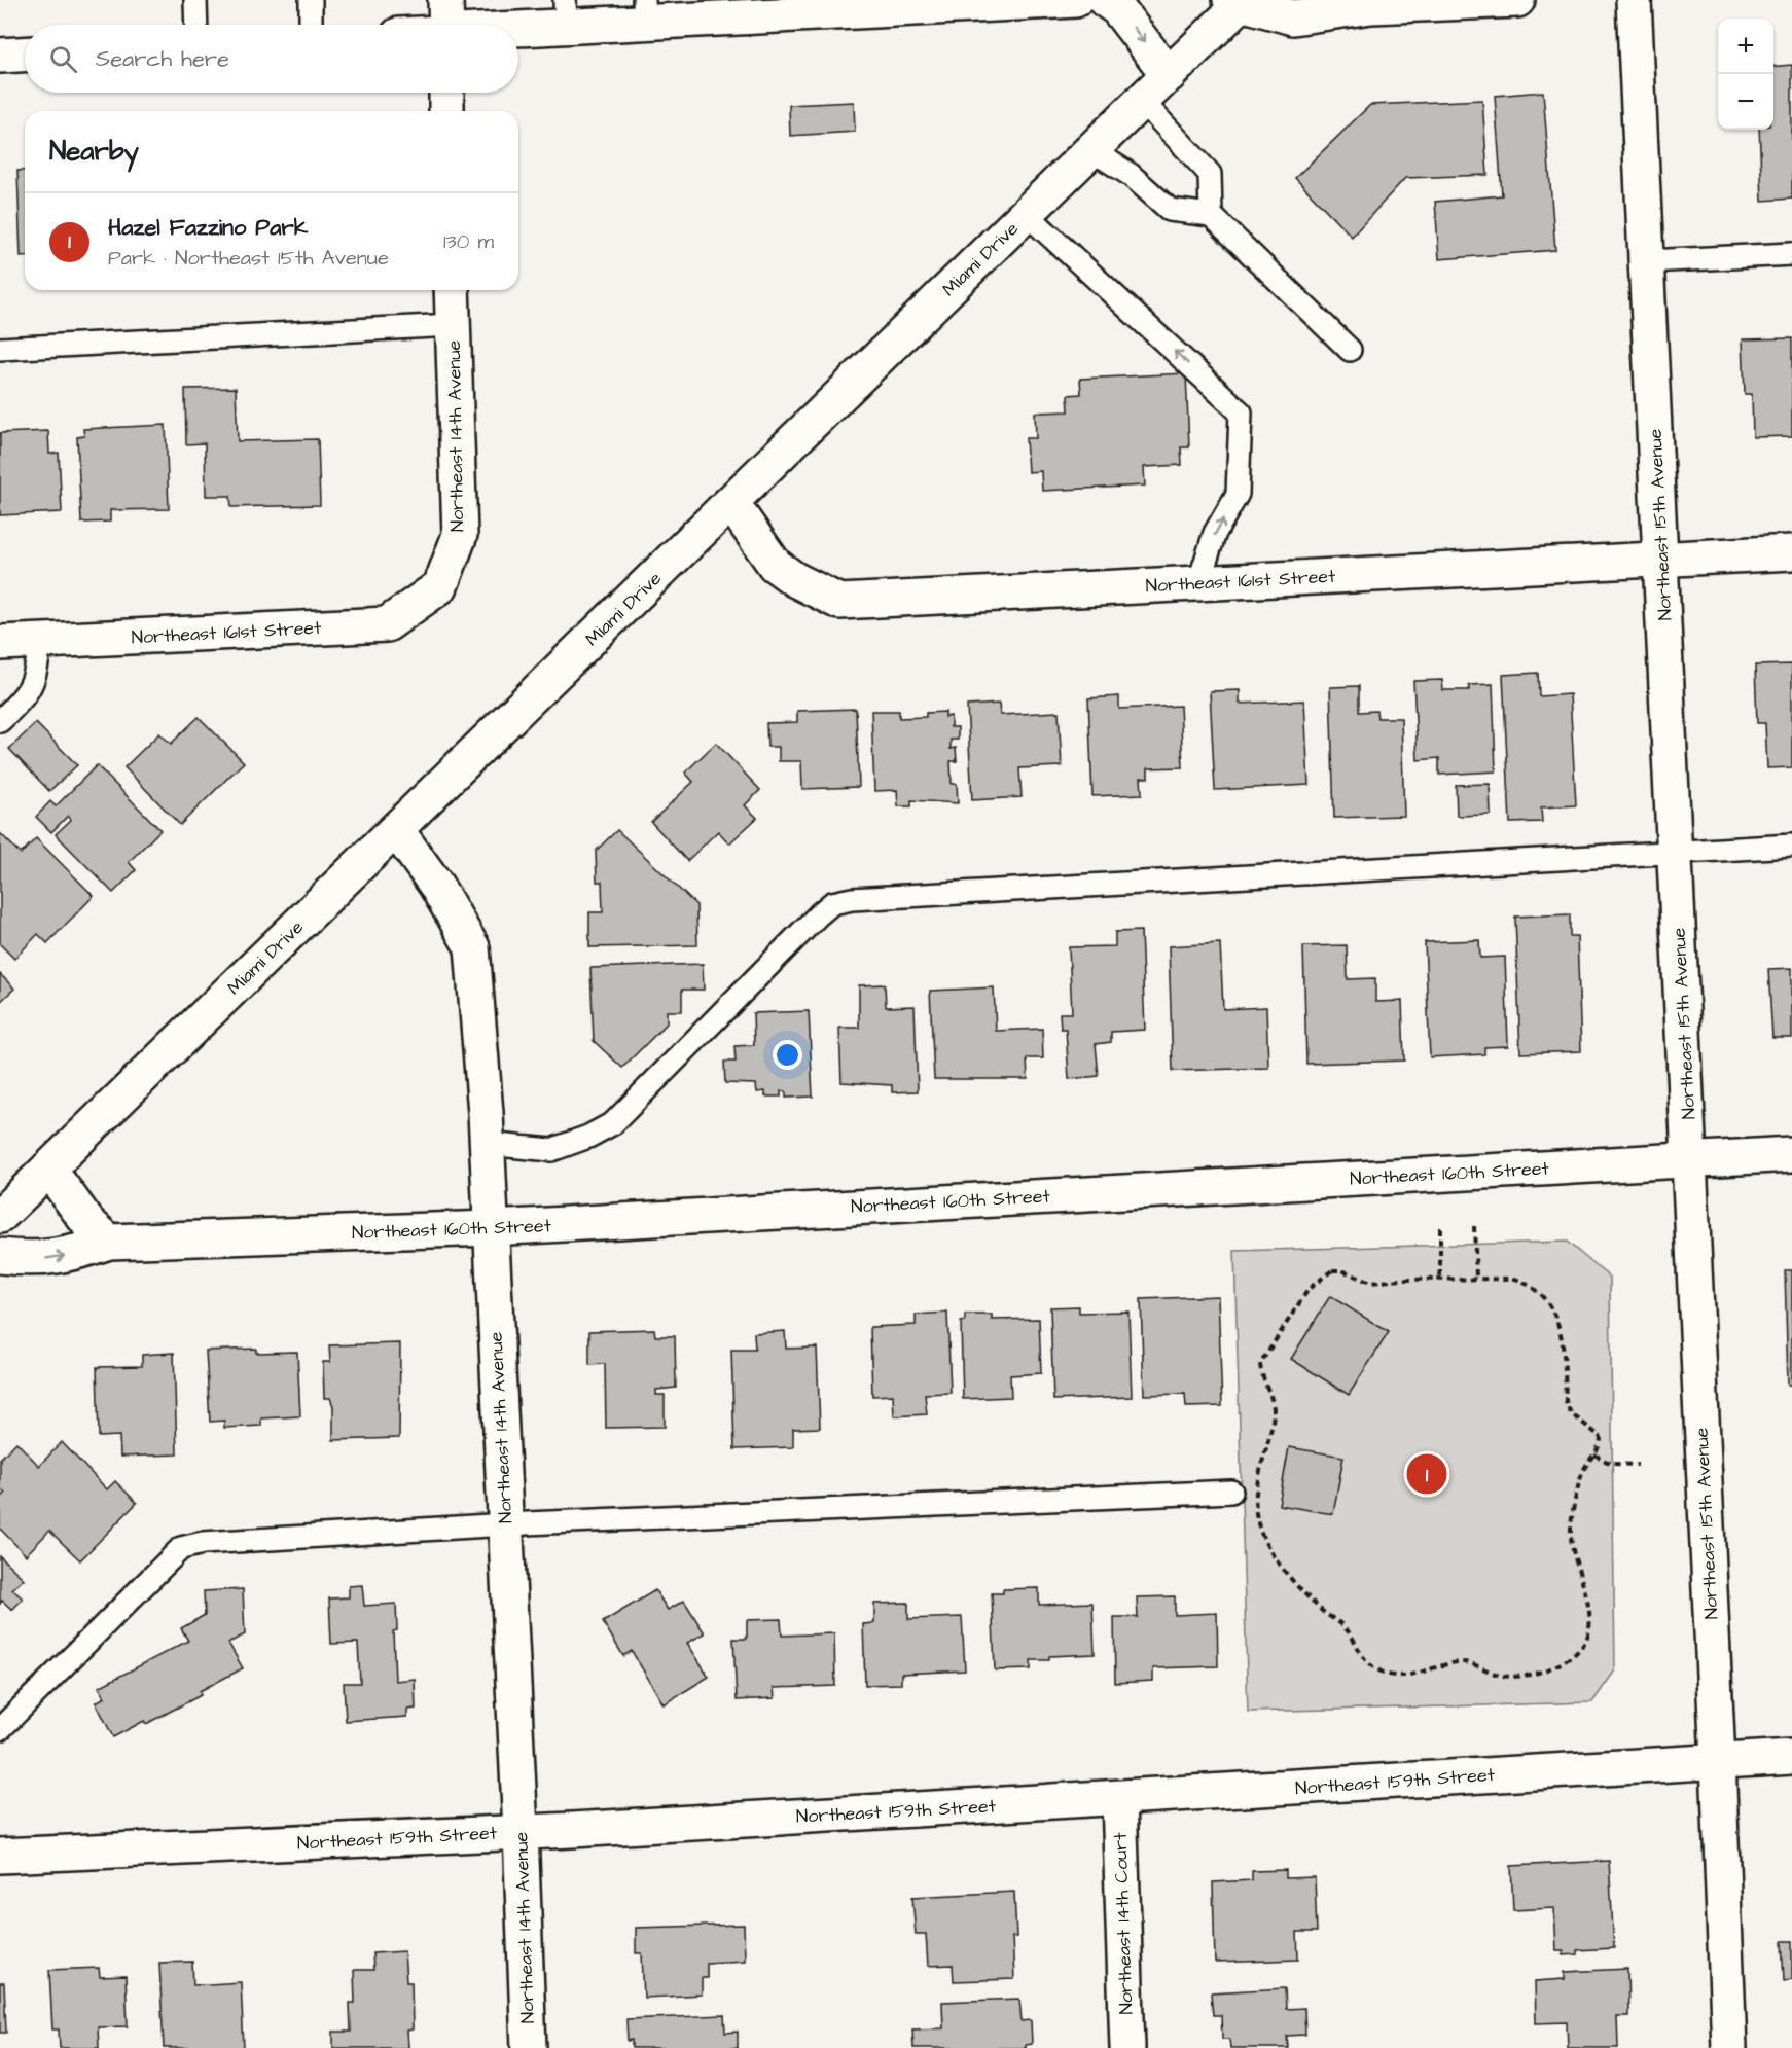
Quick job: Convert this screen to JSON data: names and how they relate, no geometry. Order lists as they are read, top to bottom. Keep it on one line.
{"streets":{"street":["Miami Drive","Northeast 14th Avenue","Northeast 15th Avenue","Northeast 161st Street","Northeast 160th Street","Northeast 159th Street","Northeast 14th Court"]},"crossings":[["Miami Drive","Northeast 14th Avenue"],["Miami Drive","Northeast 161st Street"],["Northeast 14th Avenue","Northeast 161st Street"],["Northeast 14th Avenue","Northeast 160th Street"],["Northeast 14th Avenue","Northeast 159th Street"],["Northeast 15th Avenue","Northeast 161st Street"],["Northeast 15th Avenue","Northeast 160th Street"],["Northeast 15th Avenue","Northeast 159th Street"],["Northeast 159th Street","Northeast 14th Court"]],"page":{"map_buttons":["+","−"],"search":"Search here","heading":"Nearby","list":[{"mark":"1","name":"Hazel Fazzino Park","note":"Park · Northeast 15th Avenue","value":"130 m"}],"pins":"1"}}
